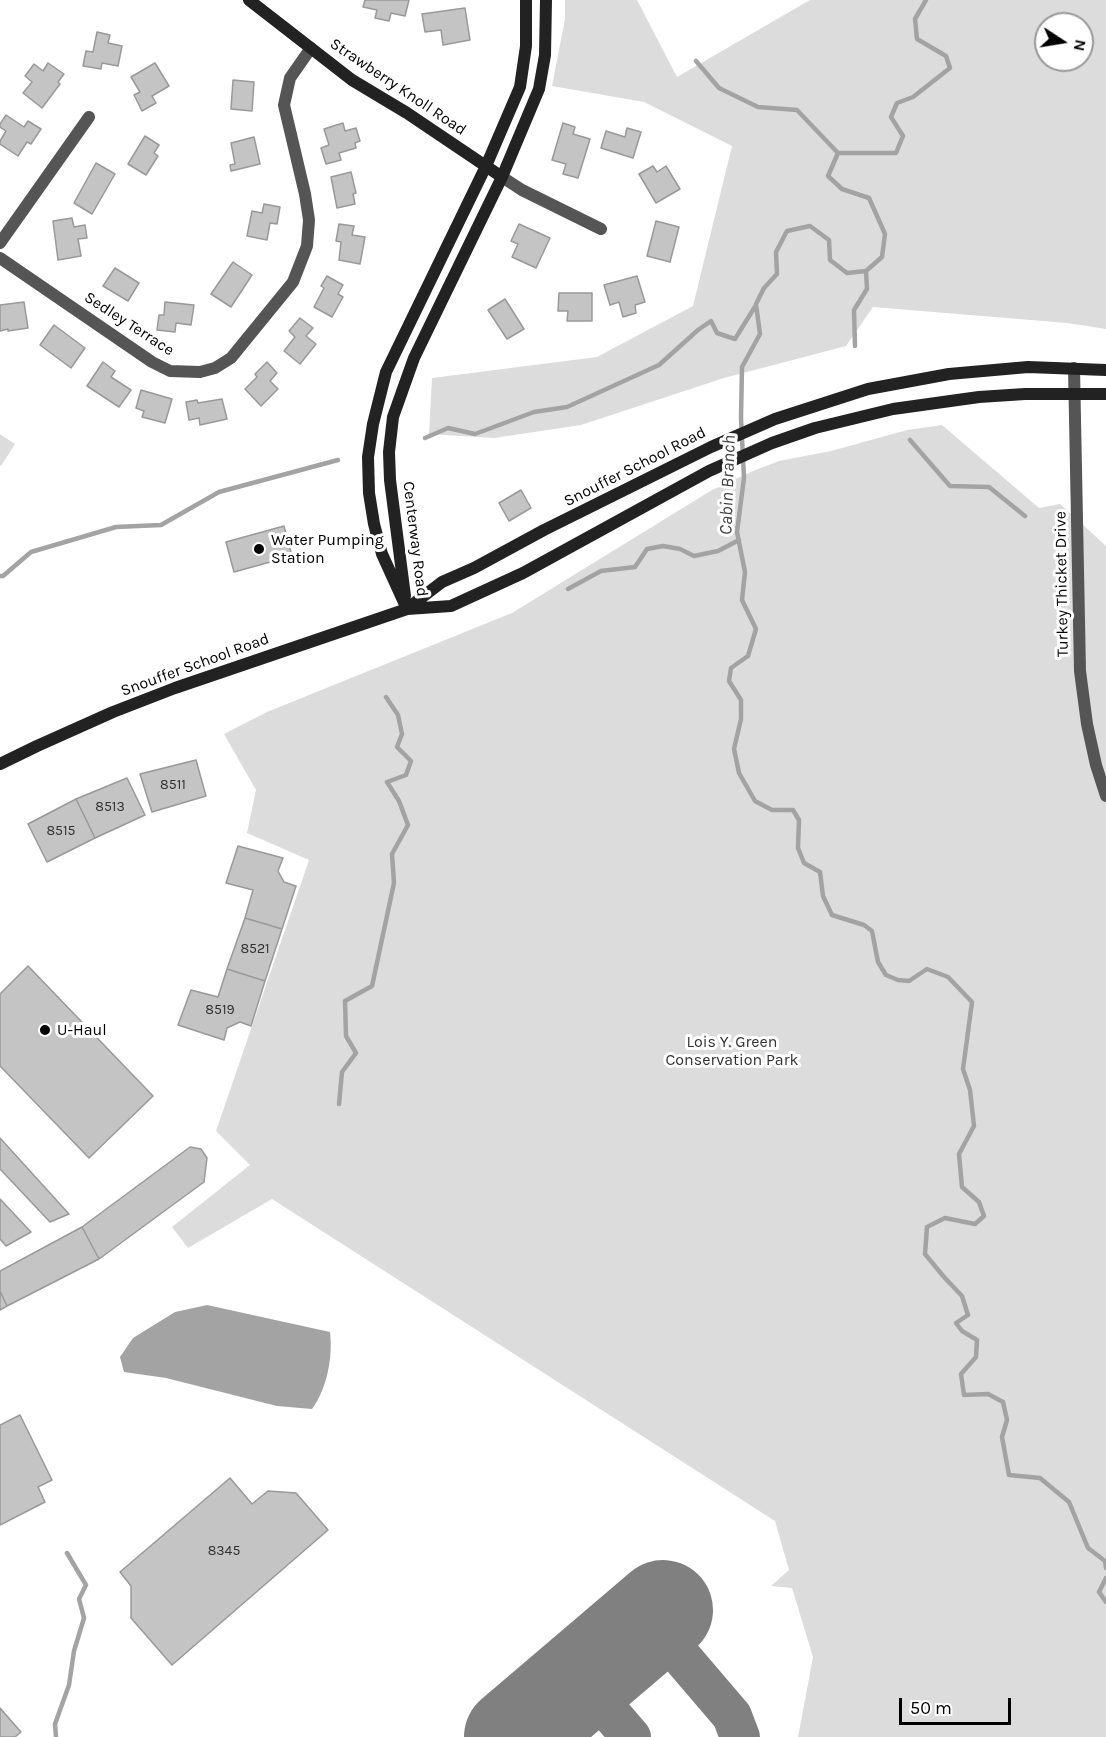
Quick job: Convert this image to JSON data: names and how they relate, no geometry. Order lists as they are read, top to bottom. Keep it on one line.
{"streets":{"main road":["Strawberry Knoll Road","Snouffer School Road","Centerway Road"],"street":["Sedley Terrace","Turkey Thicket Drive"]},"crossings":[["Strawberry Knoll Road","Sedley Terrace"],["Strawberry Knoll Road","Centerway Road"],["Snouffer School Road","Centerway Road"],["Snouffer School Road","Turkey Thicket Drive"]],"water":["Cabin Branch"],"parks":["Lois Y. Green Conservation Park"],"places":["Water Pumping Station","U-Haul"],"house_numbers":["8511","8513","8515","8521","8519","8345"],"scale_bar":"50 m","north":"right"}
